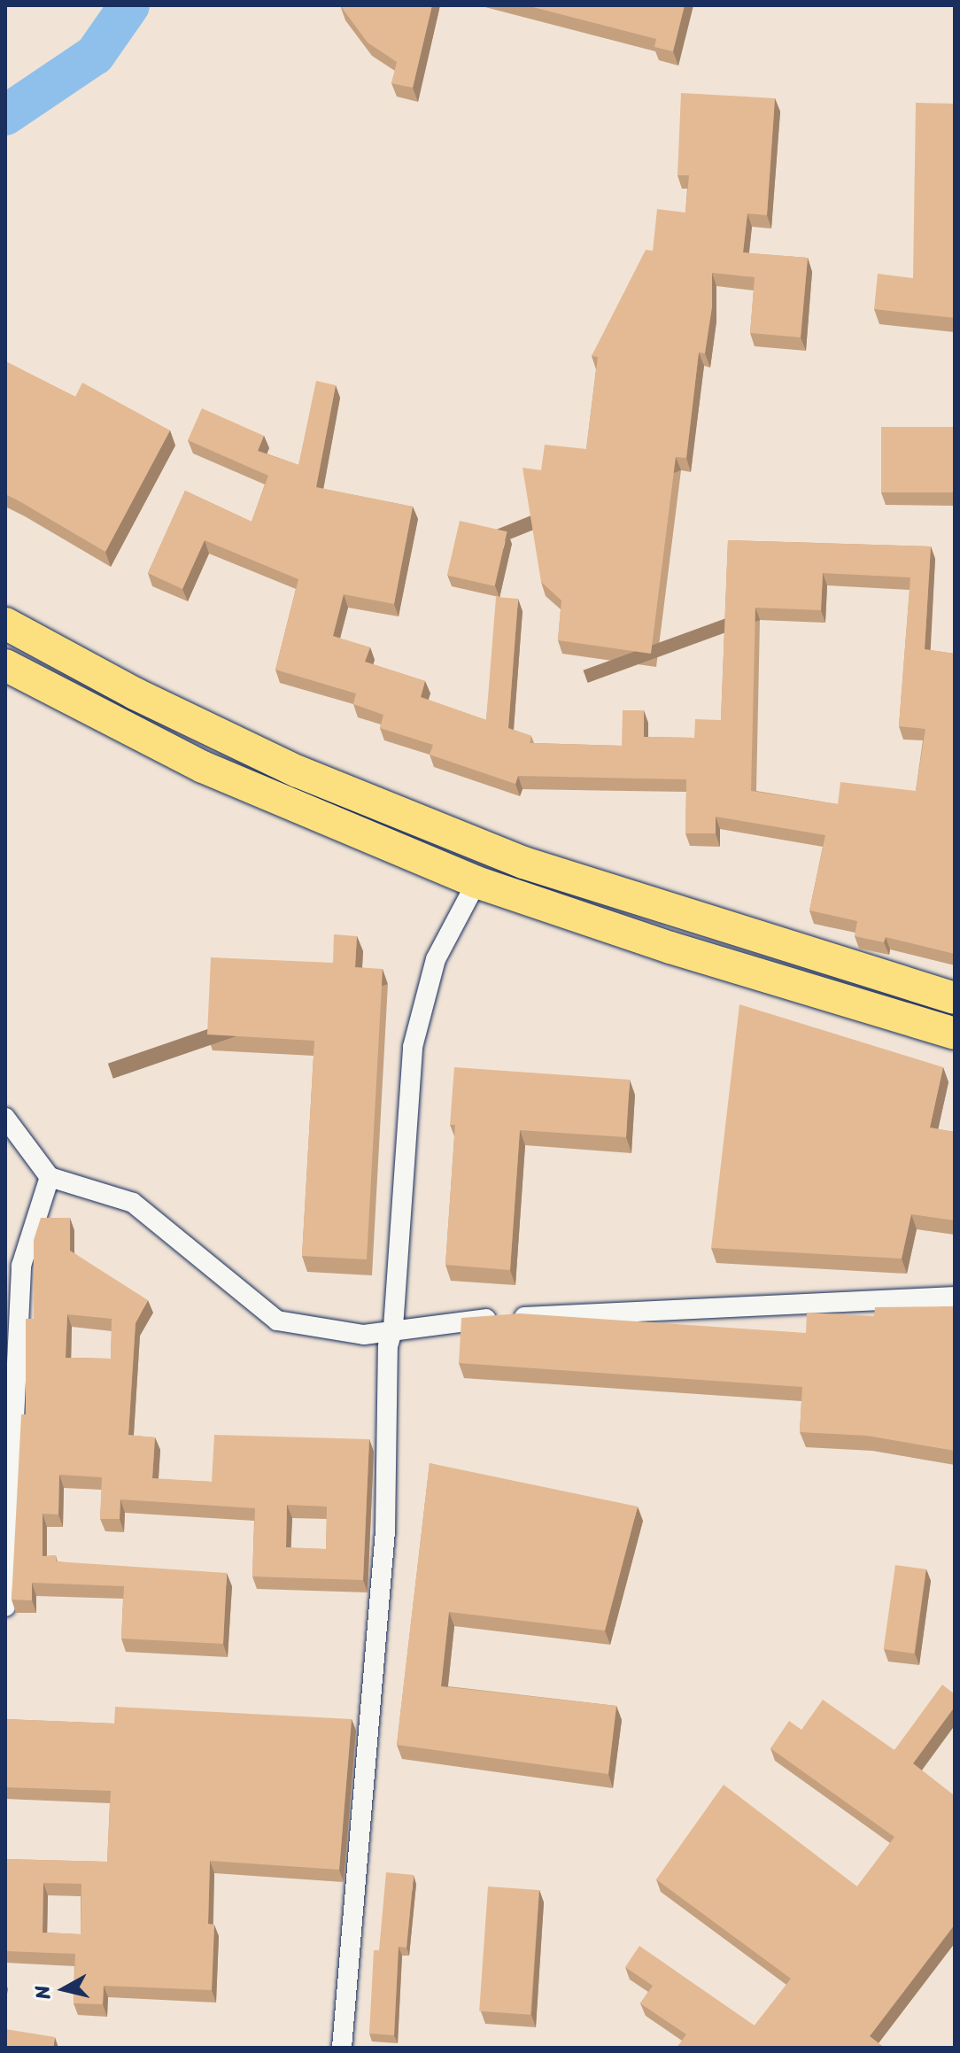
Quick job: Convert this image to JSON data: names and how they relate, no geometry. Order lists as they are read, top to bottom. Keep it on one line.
{"north":"left"}
